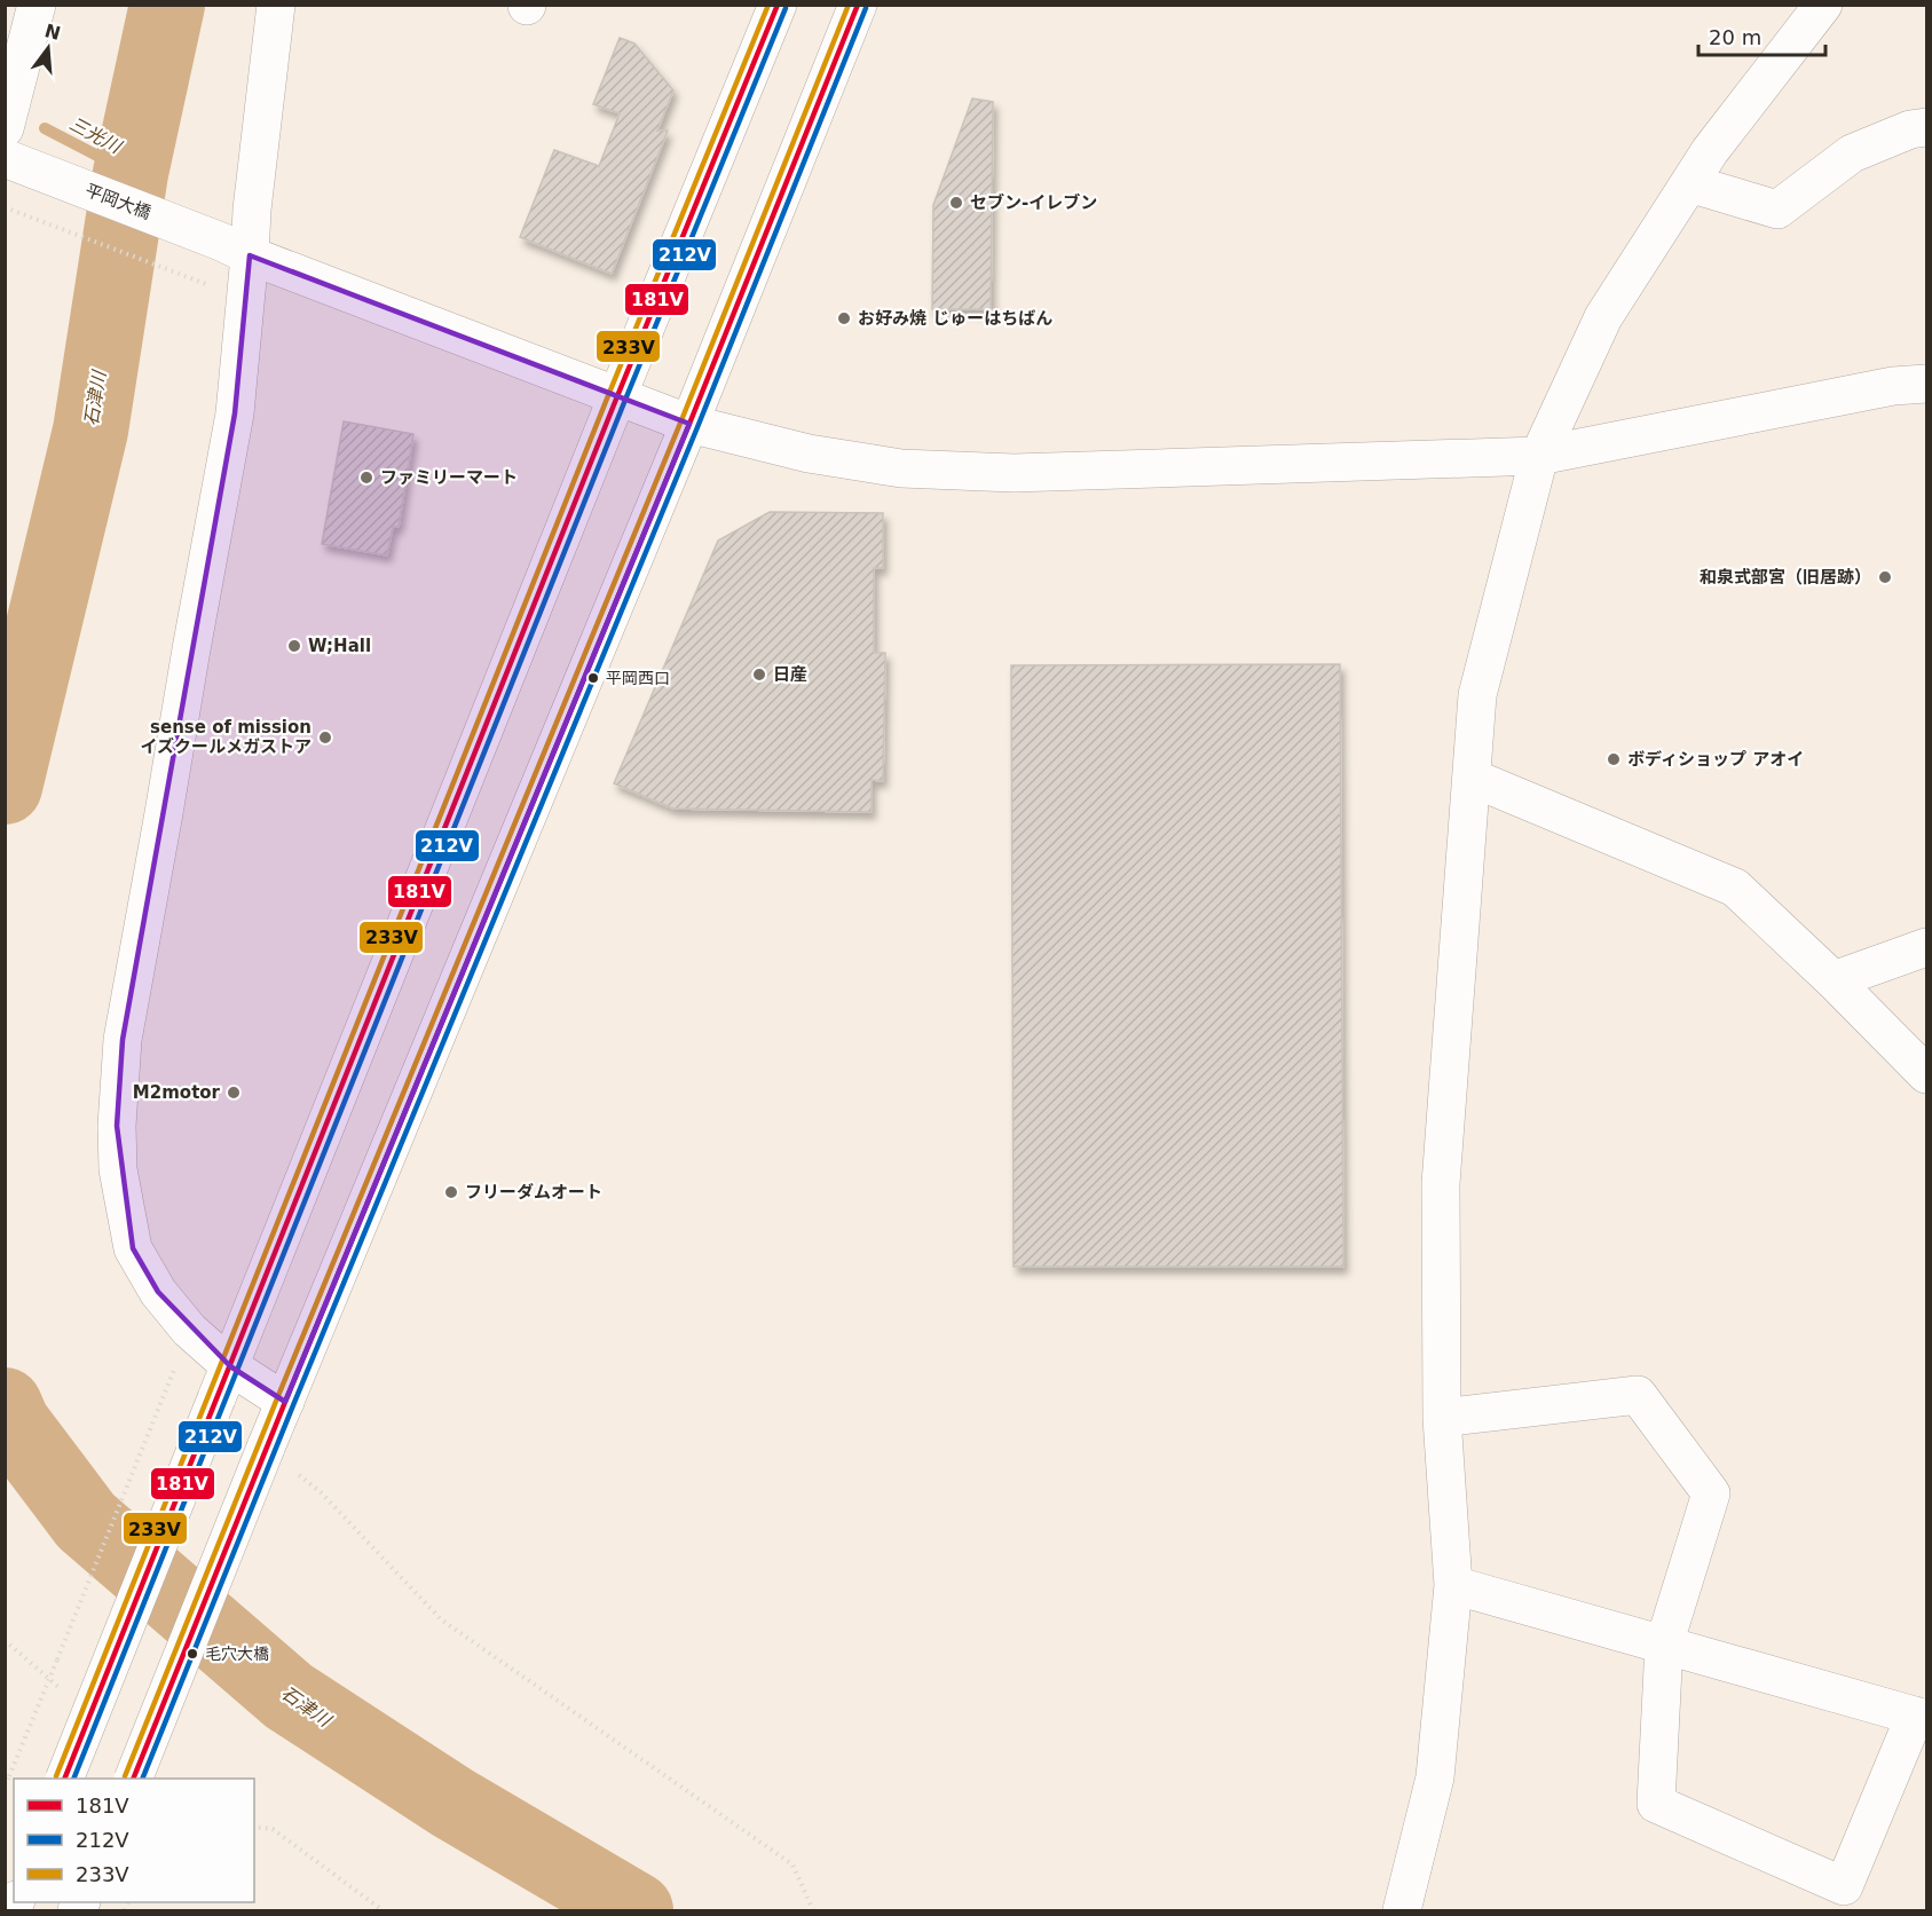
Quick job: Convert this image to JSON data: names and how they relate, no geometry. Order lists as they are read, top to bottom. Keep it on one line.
{"streets":{"street":["平岡大橋"]},"water":["三光川","石津川"],"places":["セブン-イレブン","お好み焼 じゅーはちばん","ファミリーマート","和泉式部宮（旧居跡）","W;Hall","日産","平岡西口","sense of mission イズクールメガストア","ボディショップ アオイ","M2motor","フリーダムオート","毛穴大橋"],"lines":["transit line 181V","transit line 233V","transit line 212V"],"legend":["181V","212V","233V"],"scale_bar":"20 m","north":"top"}
